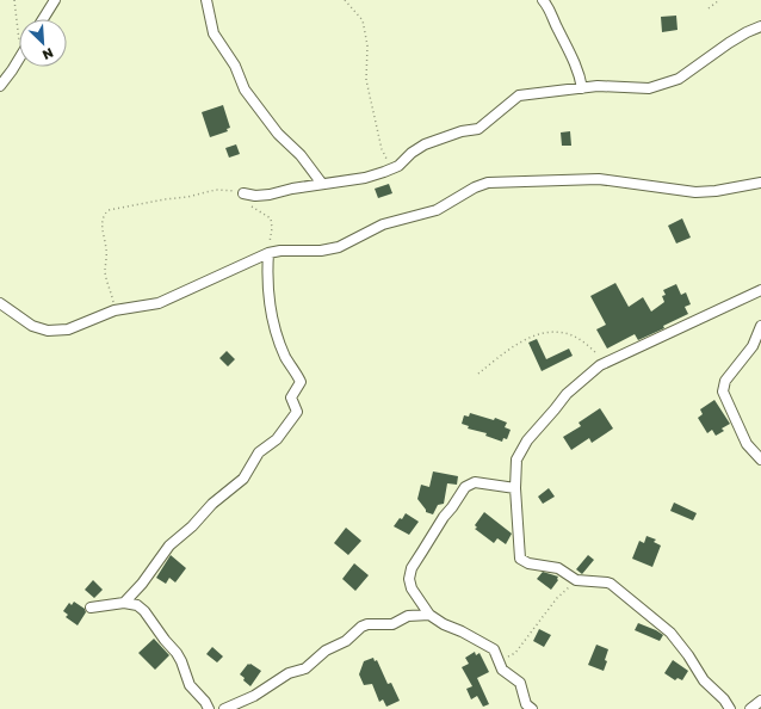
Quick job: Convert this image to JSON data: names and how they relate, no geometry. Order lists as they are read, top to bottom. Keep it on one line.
{"north":"bottom right"}
